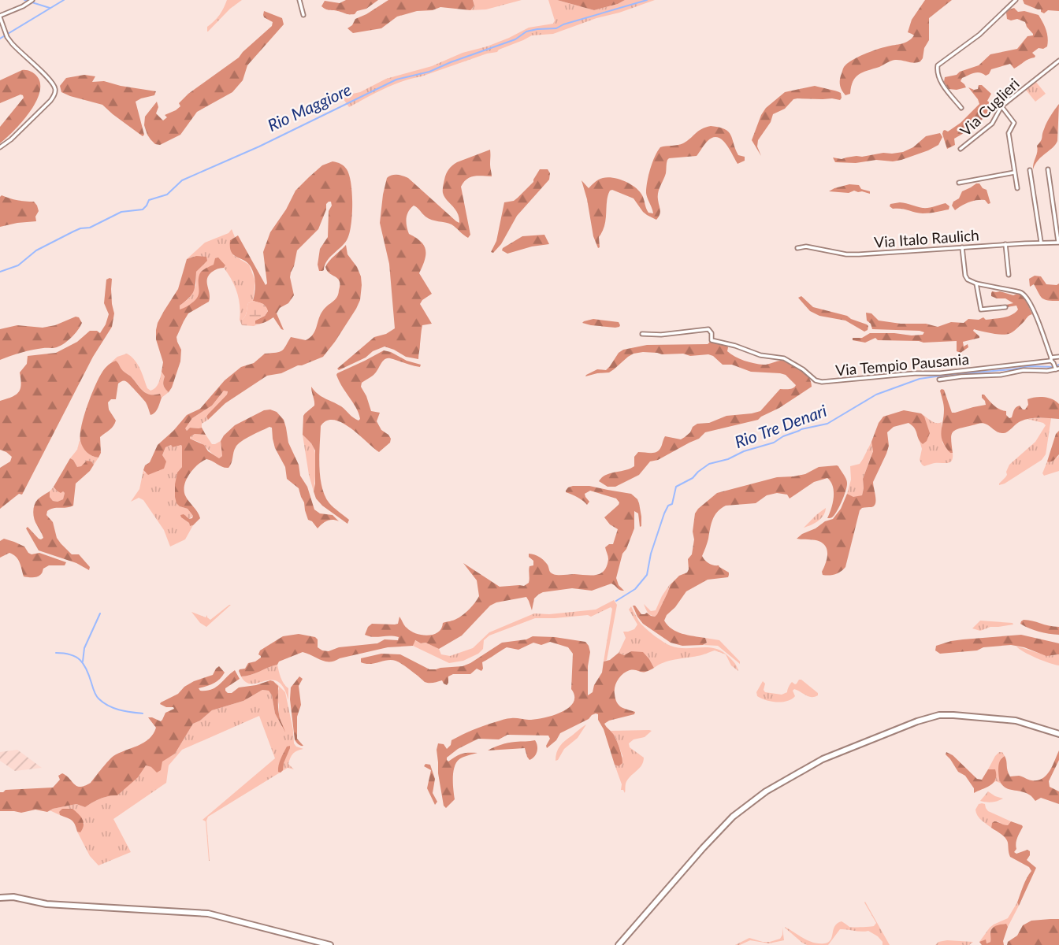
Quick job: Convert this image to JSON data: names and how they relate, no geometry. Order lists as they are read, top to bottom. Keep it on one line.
{"streets":{"street":["Via Cuglieri","Via Italo Raulich","Via Tempio Pausania"]},"water":["Rio Maggiore","Rio Tre Denari"]}
